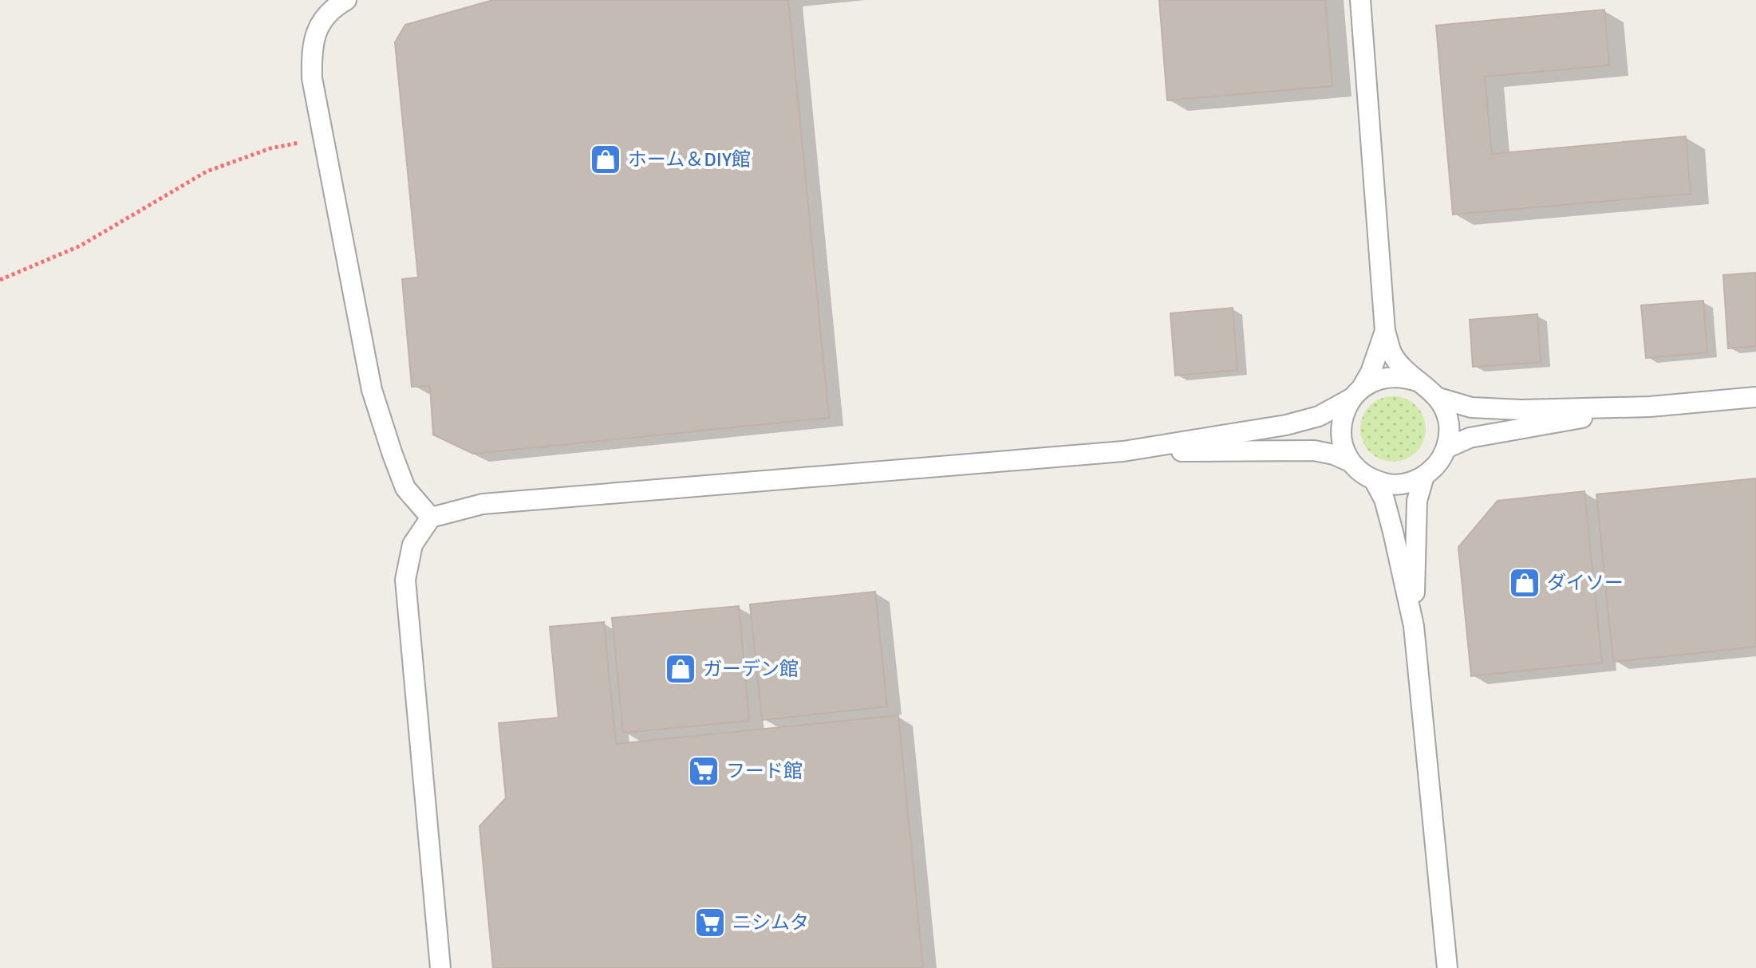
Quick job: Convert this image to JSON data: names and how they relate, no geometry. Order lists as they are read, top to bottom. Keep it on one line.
{"places":{"shop":["ホーム＆DIY館","ダイソー","ガーデン館"],"supermarket":["フード館","ニシムタ"]}}
